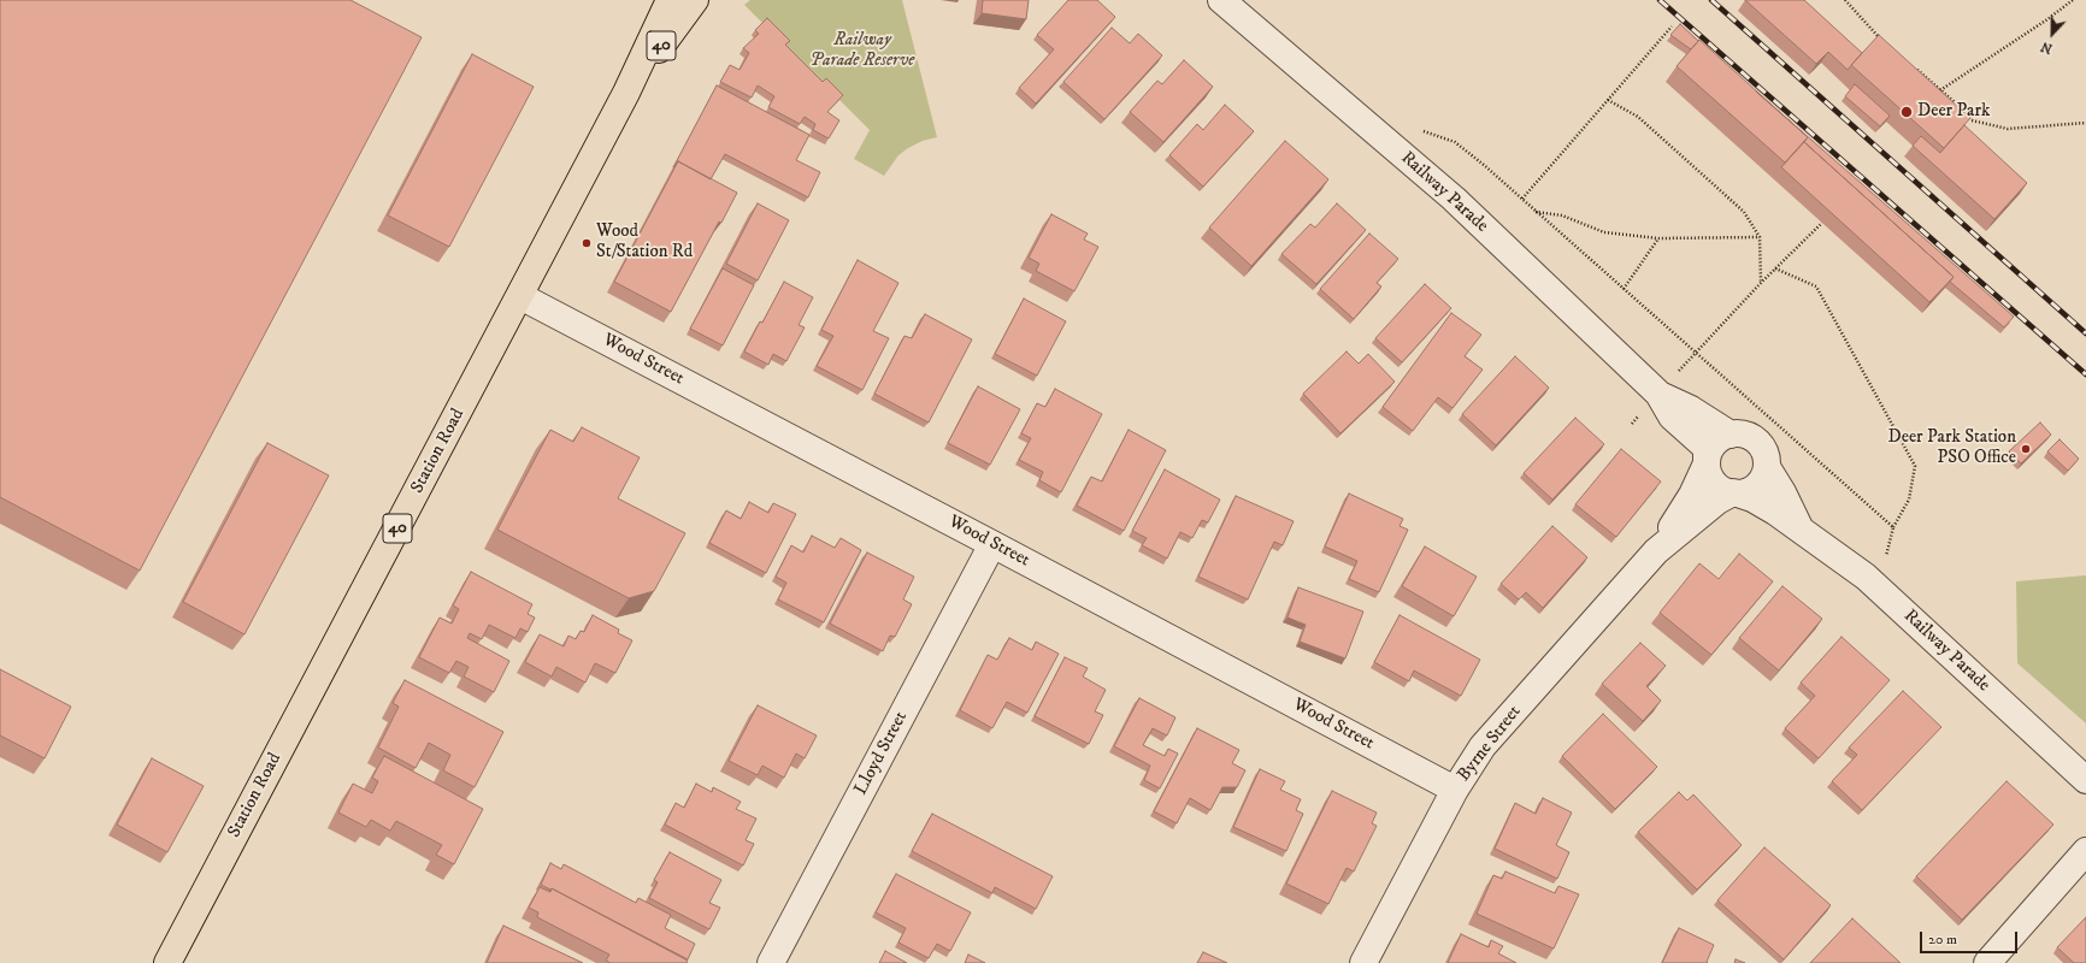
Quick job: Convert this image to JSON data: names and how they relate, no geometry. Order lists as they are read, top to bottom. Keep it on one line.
{"streets":{"main road":["40","Station Road"],"street":["Railway Parade","Wood Street","Byrne Street","Lloyd Street"]},"crossings":[["Railway Parade","Byrne Street"],["Wood Street","Station Road"],["Wood Street","Byrne Street"],["Wood Street","Lloyd Street"]],"parks":["Railway Parade Reserve"],"places":["Deer Park","Wood St/Station Rd","Deer Park Station PSO Office"],"scale_bar":"20 m","north":"bottom"}
